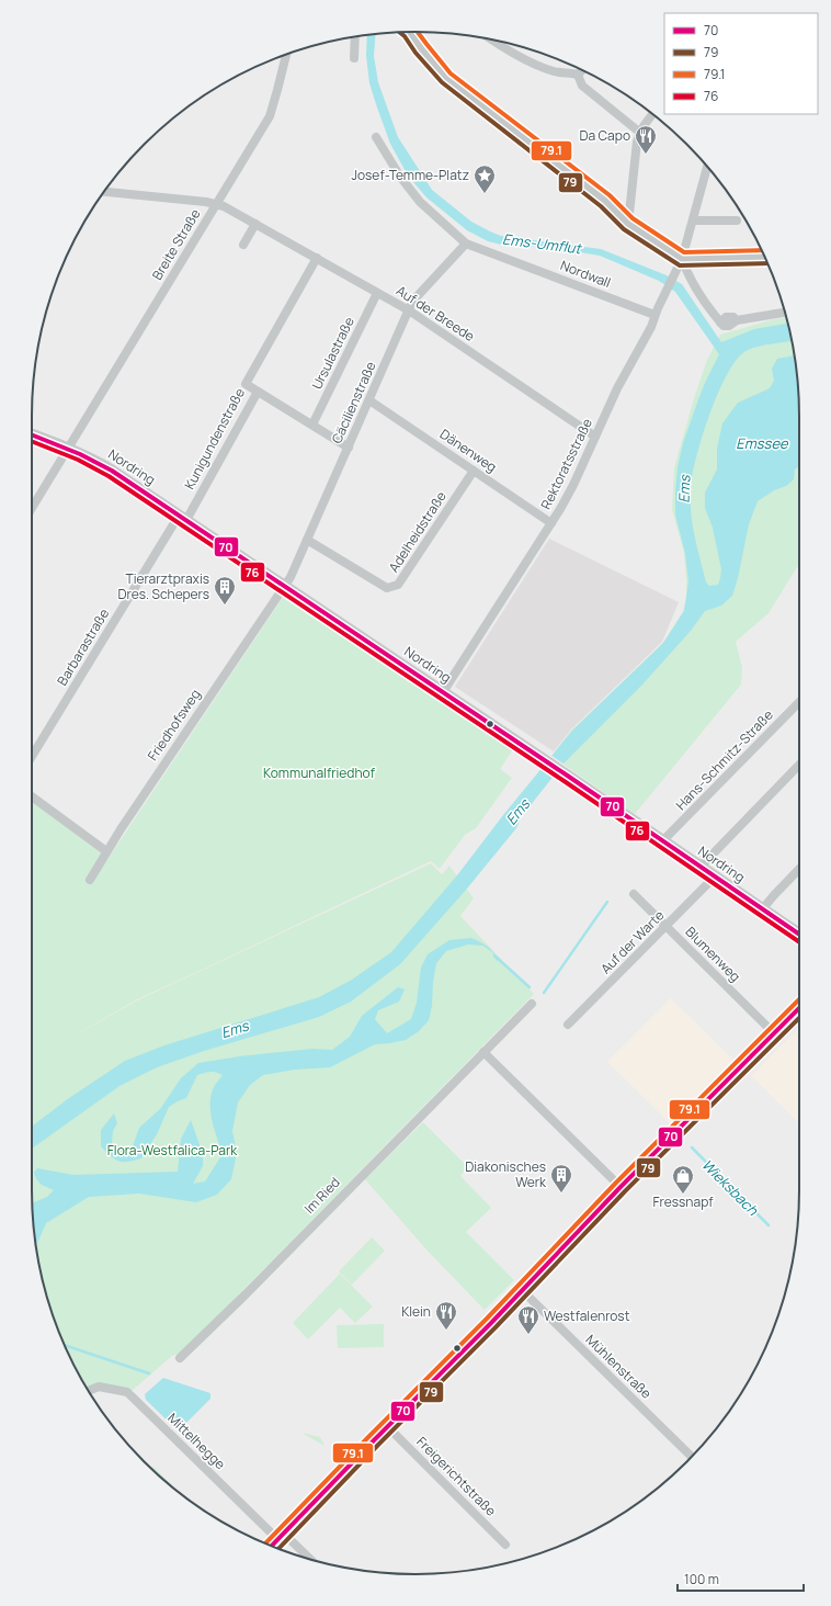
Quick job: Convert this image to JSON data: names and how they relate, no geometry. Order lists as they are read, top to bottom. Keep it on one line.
{"streets":{"main road":["Nordring"],"street":["Breite Straße","Nordwall","Auf der Breede","Ursulastraße","Cäcilienstraße","Kunigundenstraße","Dänenweg","Rektoratsstraße","Adelheidstraße","Barbarastraße","Friedhofsweg","Hans-Schmitz-Straße","Auf der Warte","Blumenweg","Im Ried","Mühlenstraße","Mittelhegge","Freigerichtstraße"]},"crossings":[["Breite Straße","Auf der Breede"],["Breite Straße","Nordring"],["Nordwall","Cäcilienstraße"],["Nordwall","Rektoratsstraße"],["Auf der Breede","Ursulastraße"],["Auf der Breede","Cäcilienstraße"],["Auf der Breede","Kunigundenstraße"],["Auf der Breede","Rektoratsstraße"],["Cäcilienstraße","Dänenweg"],["Cäcilienstraße","Nordring"],["Cäcilienstraße","Adelheidstraße"],["Cäcilienstraße","Friedhofsweg"],["Kunigundenstraße","Nordring"],["Kunigundenstraße","Barbarastraße"],["Dänenweg","Rektoratsstraße"],["Dänenweg","Adelheidstraße"],["Rektoratsstraße","Nordring"],["Nordring","Barbarastraße"],["Nordring","Friedhofsweg"],["Nordring","Hans-Schmitz-Straße"],["Nordring","Auf der Warte"],["Auf der Warte","Blumenweg"]],"water":["Ems-Umflut","Emssee","Ems","Wieksbach"],"parks":["Kommunalfriedhof","Flora-Westfalica-Park"],"places":{"restaurant":["Da Capo","Klein","Westfalenrost"],"place":["Josef-Temme-Platz"],"building":["Tierarztpraxis Dres. Schepers","Diakonisches Werk"],"shop":["Fressnapf"]},"lines":["transit line 79.1","transit line 79","transit line 70","transit line 76"],"legend":["70","79","79.1","76"],"scale_bar":"100 m"}
